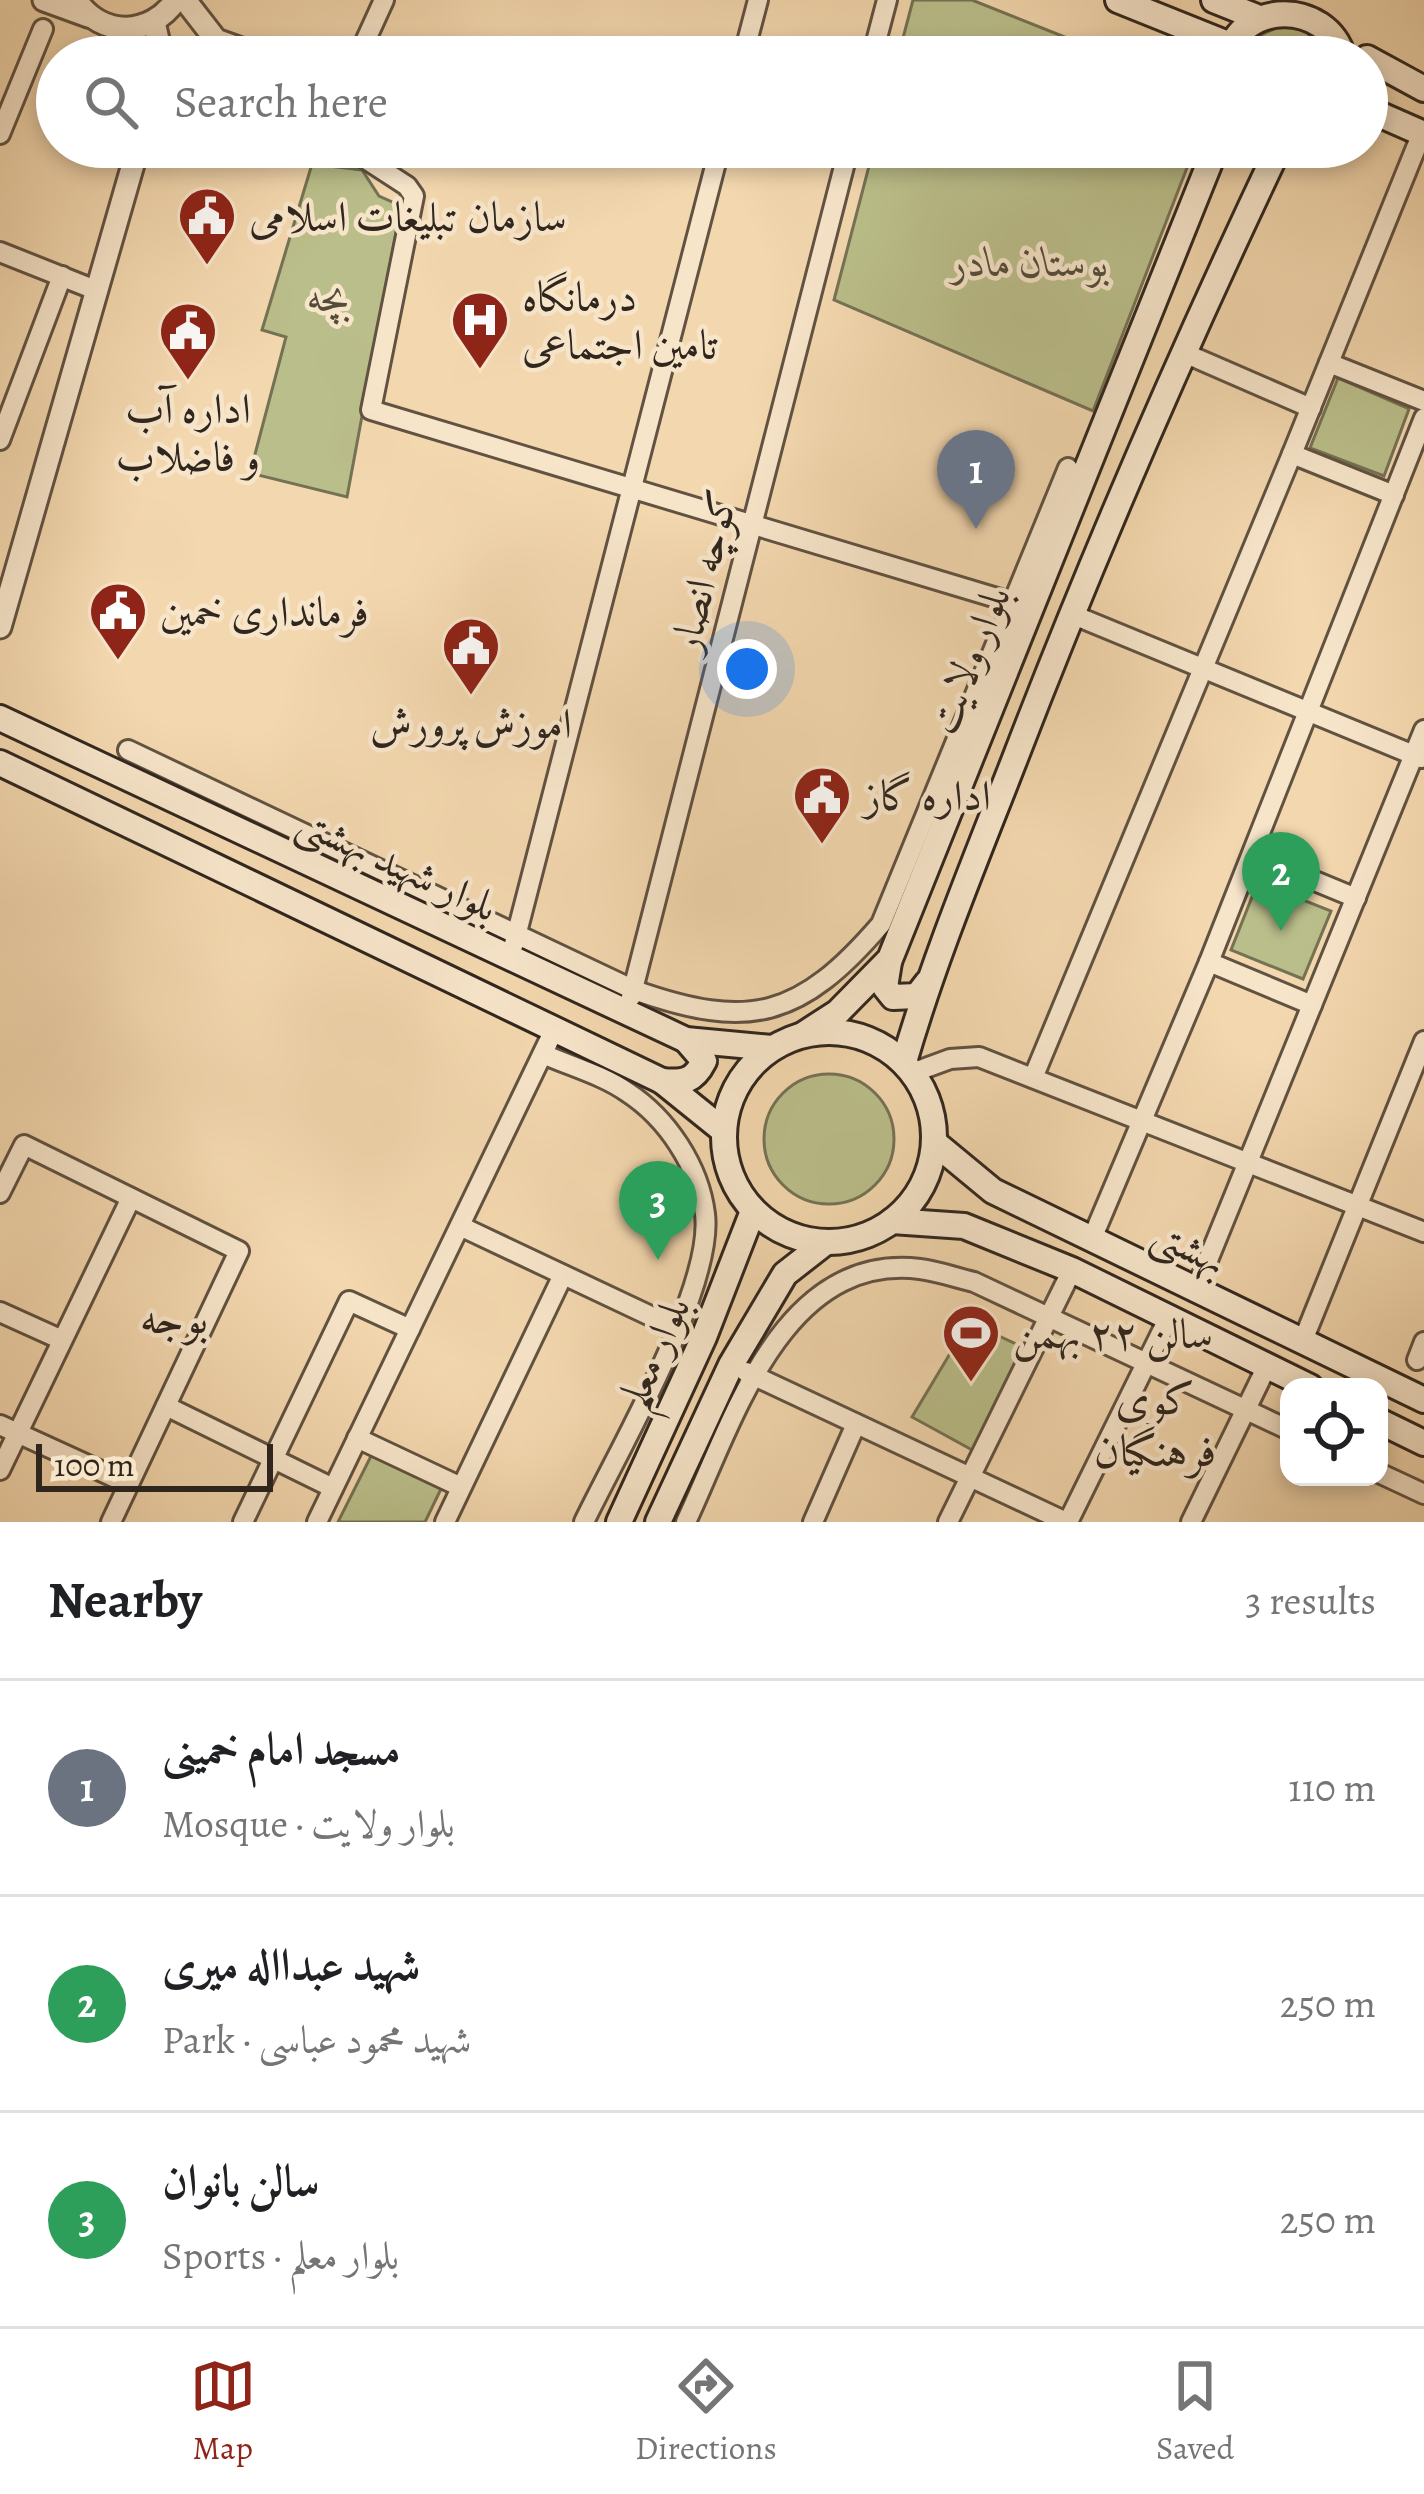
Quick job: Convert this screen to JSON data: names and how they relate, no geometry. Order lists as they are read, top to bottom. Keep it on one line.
{"streets":{"main road":["بلوار ولایت","بلوار شهید بهشتی","بهشتی","بلوار معلم"],"street":["کوچه انصار"]},"crossings":[["کوچه انصار","بلوار شهید بهشتی"],["بلوار ولایت","بلوار شهید بهشتی"],["بلوار ولایت","بهشتی"],["بلوار ولایت","بلوار معلم"],["بلوار شهید بهشتی","بهشتی"],["بلوار شهید بهشتی","بلوار معلم"],["بهشتی","بلوار معلم"]],"districts":["بوجه","کوی فرهنگیان"],"parks":["بوستان مادر","بچه"],"places":{"public building":["سازمان تبلیغات اسلامی","اداره آب و فاضلاب","فرمانداری خمین","اموزش پرورش","اداره گاز"],"hospital":["درمانگاه تامین اجتماعی"],"sports":["سالن ۲۲ بهمن"]},"scale_bar":"100 m","page":{"search":"Search here","pins":["1","2","3"],"scale":"100 m","heading":["Nearby","3 results"],"list":[{"mark":"1","name":"مسجد امام خمینی","note":"Mosque · بلوار ولایت","value":"110 m"},{"mark":"2","name":"شهید عبدااله میری","note":"Park · شهید محمود عباسی","value":"250 m"},{"mark":"3","name":"سالن بانوان","note":"Sports · بلوار معلم","value":"250 m"}],"nav":["Map","Directions","Saved"]}}
